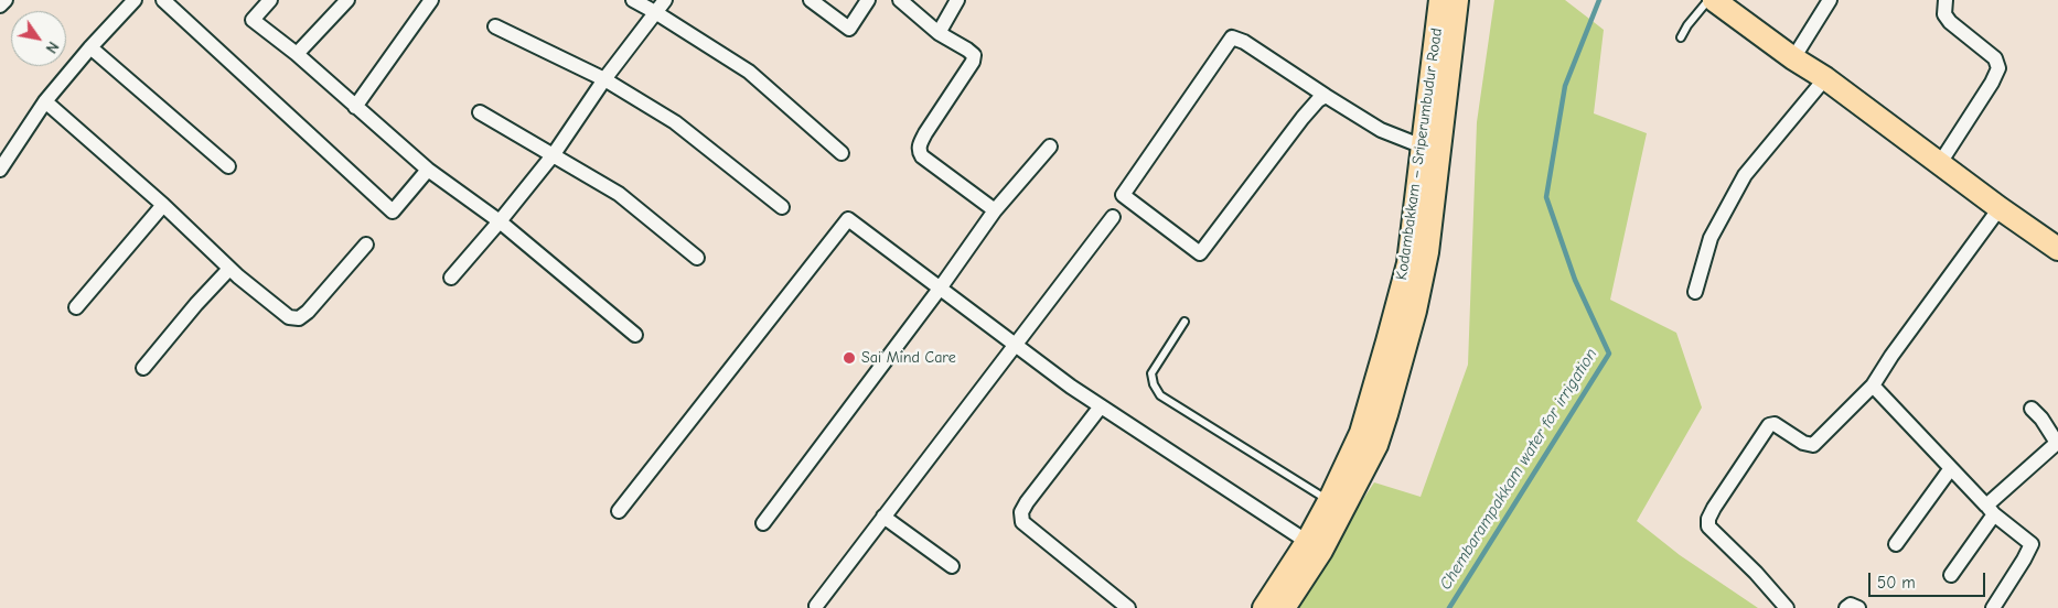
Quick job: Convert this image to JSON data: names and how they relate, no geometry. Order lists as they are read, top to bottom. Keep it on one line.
{"streets":{"main road":["Kodambakkam – Sriperumbudur Road"]},"water":["Chembarampakkam water for irrigation"],"places":["Sai Mind Care"],"scale_bar":"50 m","north":"bottom right"}
